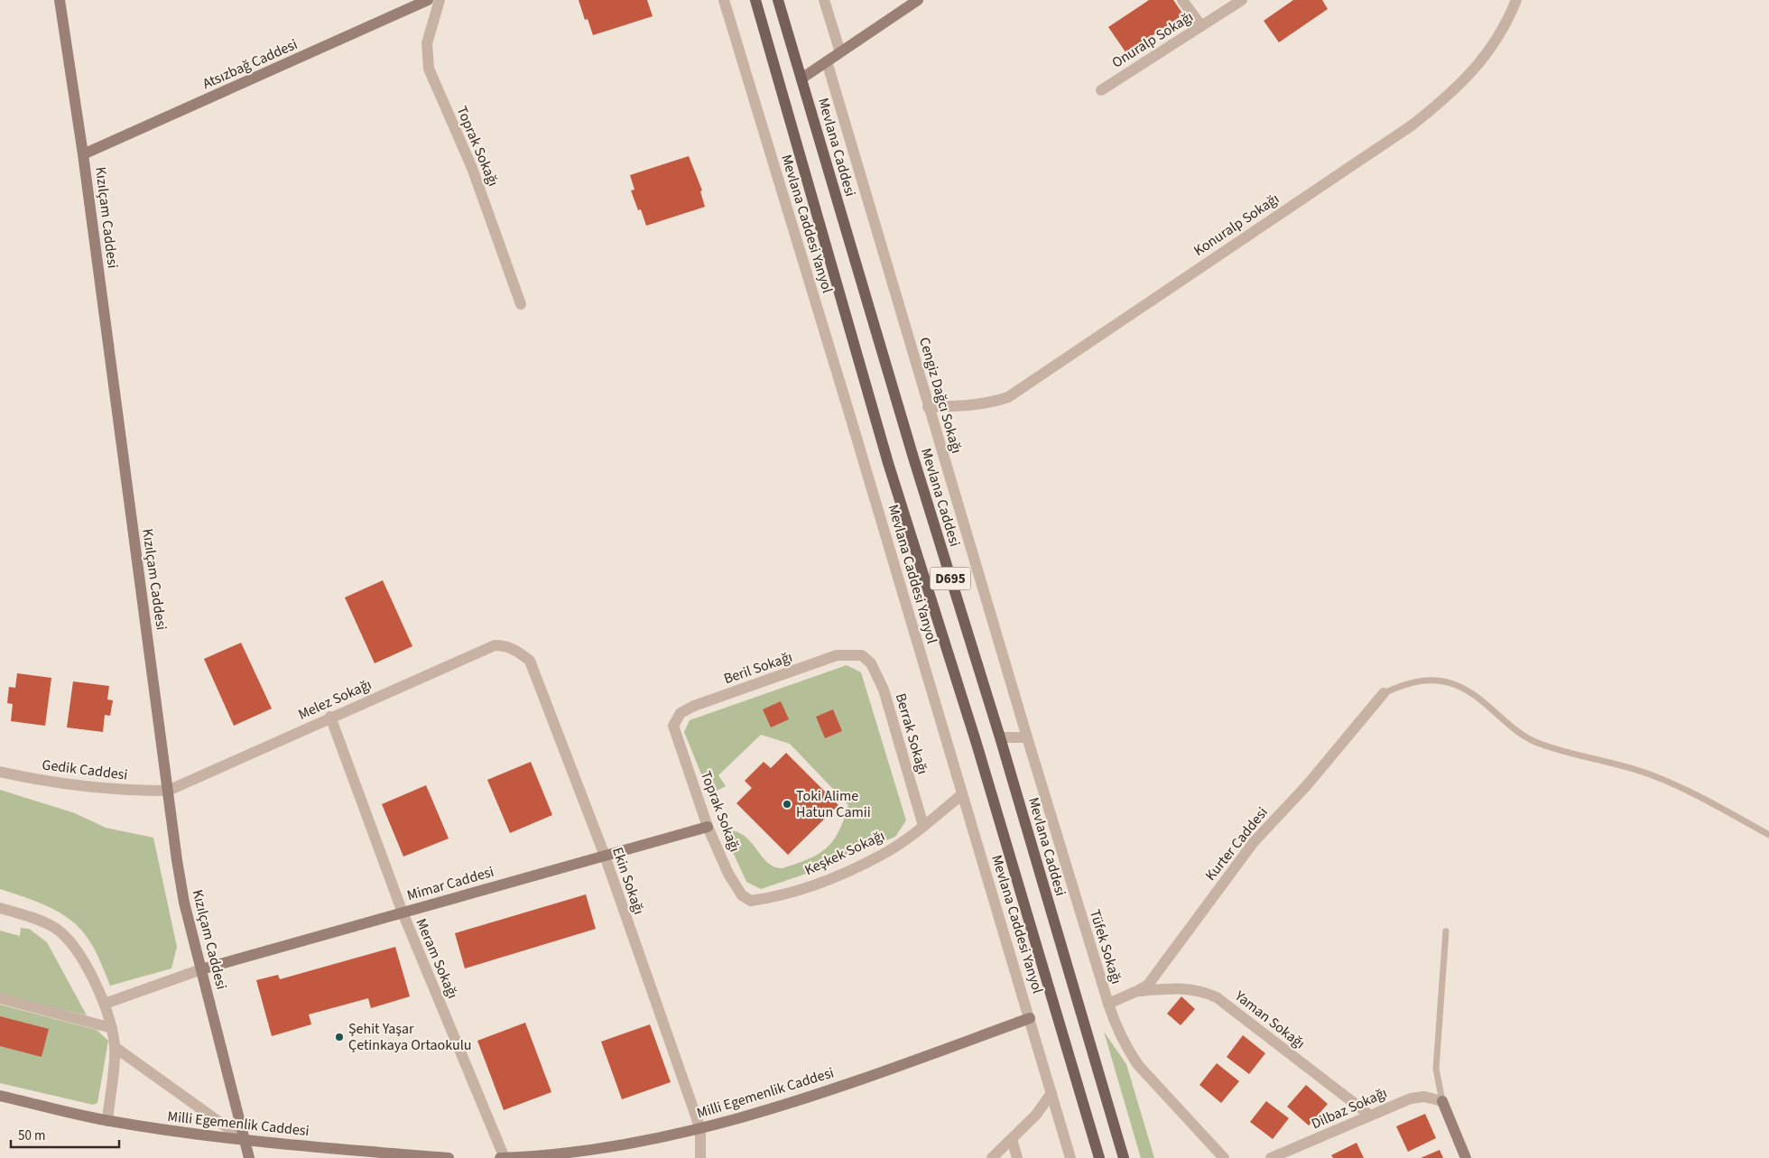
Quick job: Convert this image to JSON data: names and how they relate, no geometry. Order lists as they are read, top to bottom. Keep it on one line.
{"streets":{"main road":["Mevlana Caddesi","D695"],"street":["Onuralp Sokağı","Atsızbağ Caddesi","Toprak Sokağı","Kızılçam Caddesi","Mevlana Caddesi Yanyol","Konuralp Sokağı","Cengiz Dağcı Sokağı","Beril Sokağı","Melez Sokağı","Berrak Sokağı","Gedik Caddesi","Kurter Caddesi","Keşkek Sokağı","Ekin Sokağı","Mimar Caddesi","Tüfek Sokağı","Meram Sokağı","Yaman Sokağı","Milli Egemenlik Caddesi","Dilbaz Sokağı"]},"crossings":[["Atsızbağ Caddesi","Kızılçam Caddesi"],["Toprak Sokağı","Beril Sokağı"],["Toprak Sokağı","Keşkek Sokağı"],["Toprak Sokağı","Mimar Caddesi"],["Kızılçam Caddesi","Melez Sokağı"],["Kızılçam Caddesi","Gedik Caddesi"],["Kızılçam Caddesi","Mimar Caddesi"],["Kızılçam Caddesi","Milli Egemenlik Caddesi"],["Mevlana Caddesi Yanyol","Keşkek Sokağı"],["Mevlana Caddesi Yanyol","Milli Egemenlik Caddesi"],["Konuralp Sokağı","Cengiz Dağcı Sokağı"],["Cengiz Dağcı Sokağı","Tüfek Sokağı"],["Beril Sokağı","Berrak Sokağı"],["Melez Sokağı","Gedik Caddesi"],["Melez Sokağı","Ekin Sokağı"],["Melez Sokağı","Meram Sokağı"],["Berrak Sokağı","Keşkek Sokağı"],["Kurter Caddesi","Tüfek Sokağı"],["Kurter Caddesi","Yaman Sokağı"],["Ekin Sokağı","Mimar Caddesi"],["Ekin Sokağı","Milli Egemenlik Caddesi"],["Mimar Caddesi","Meram Sokağı"],["Meram Sokağı","Milli Egemenlik Caddesi"],["Yaman Sokağı","Dilbaz Sokağı"]],"places":["Toki Alime Hatun Camii","Şehit Yaşar Çetinkaya Ortaokulu"],"scale_bar":"50 m"}
